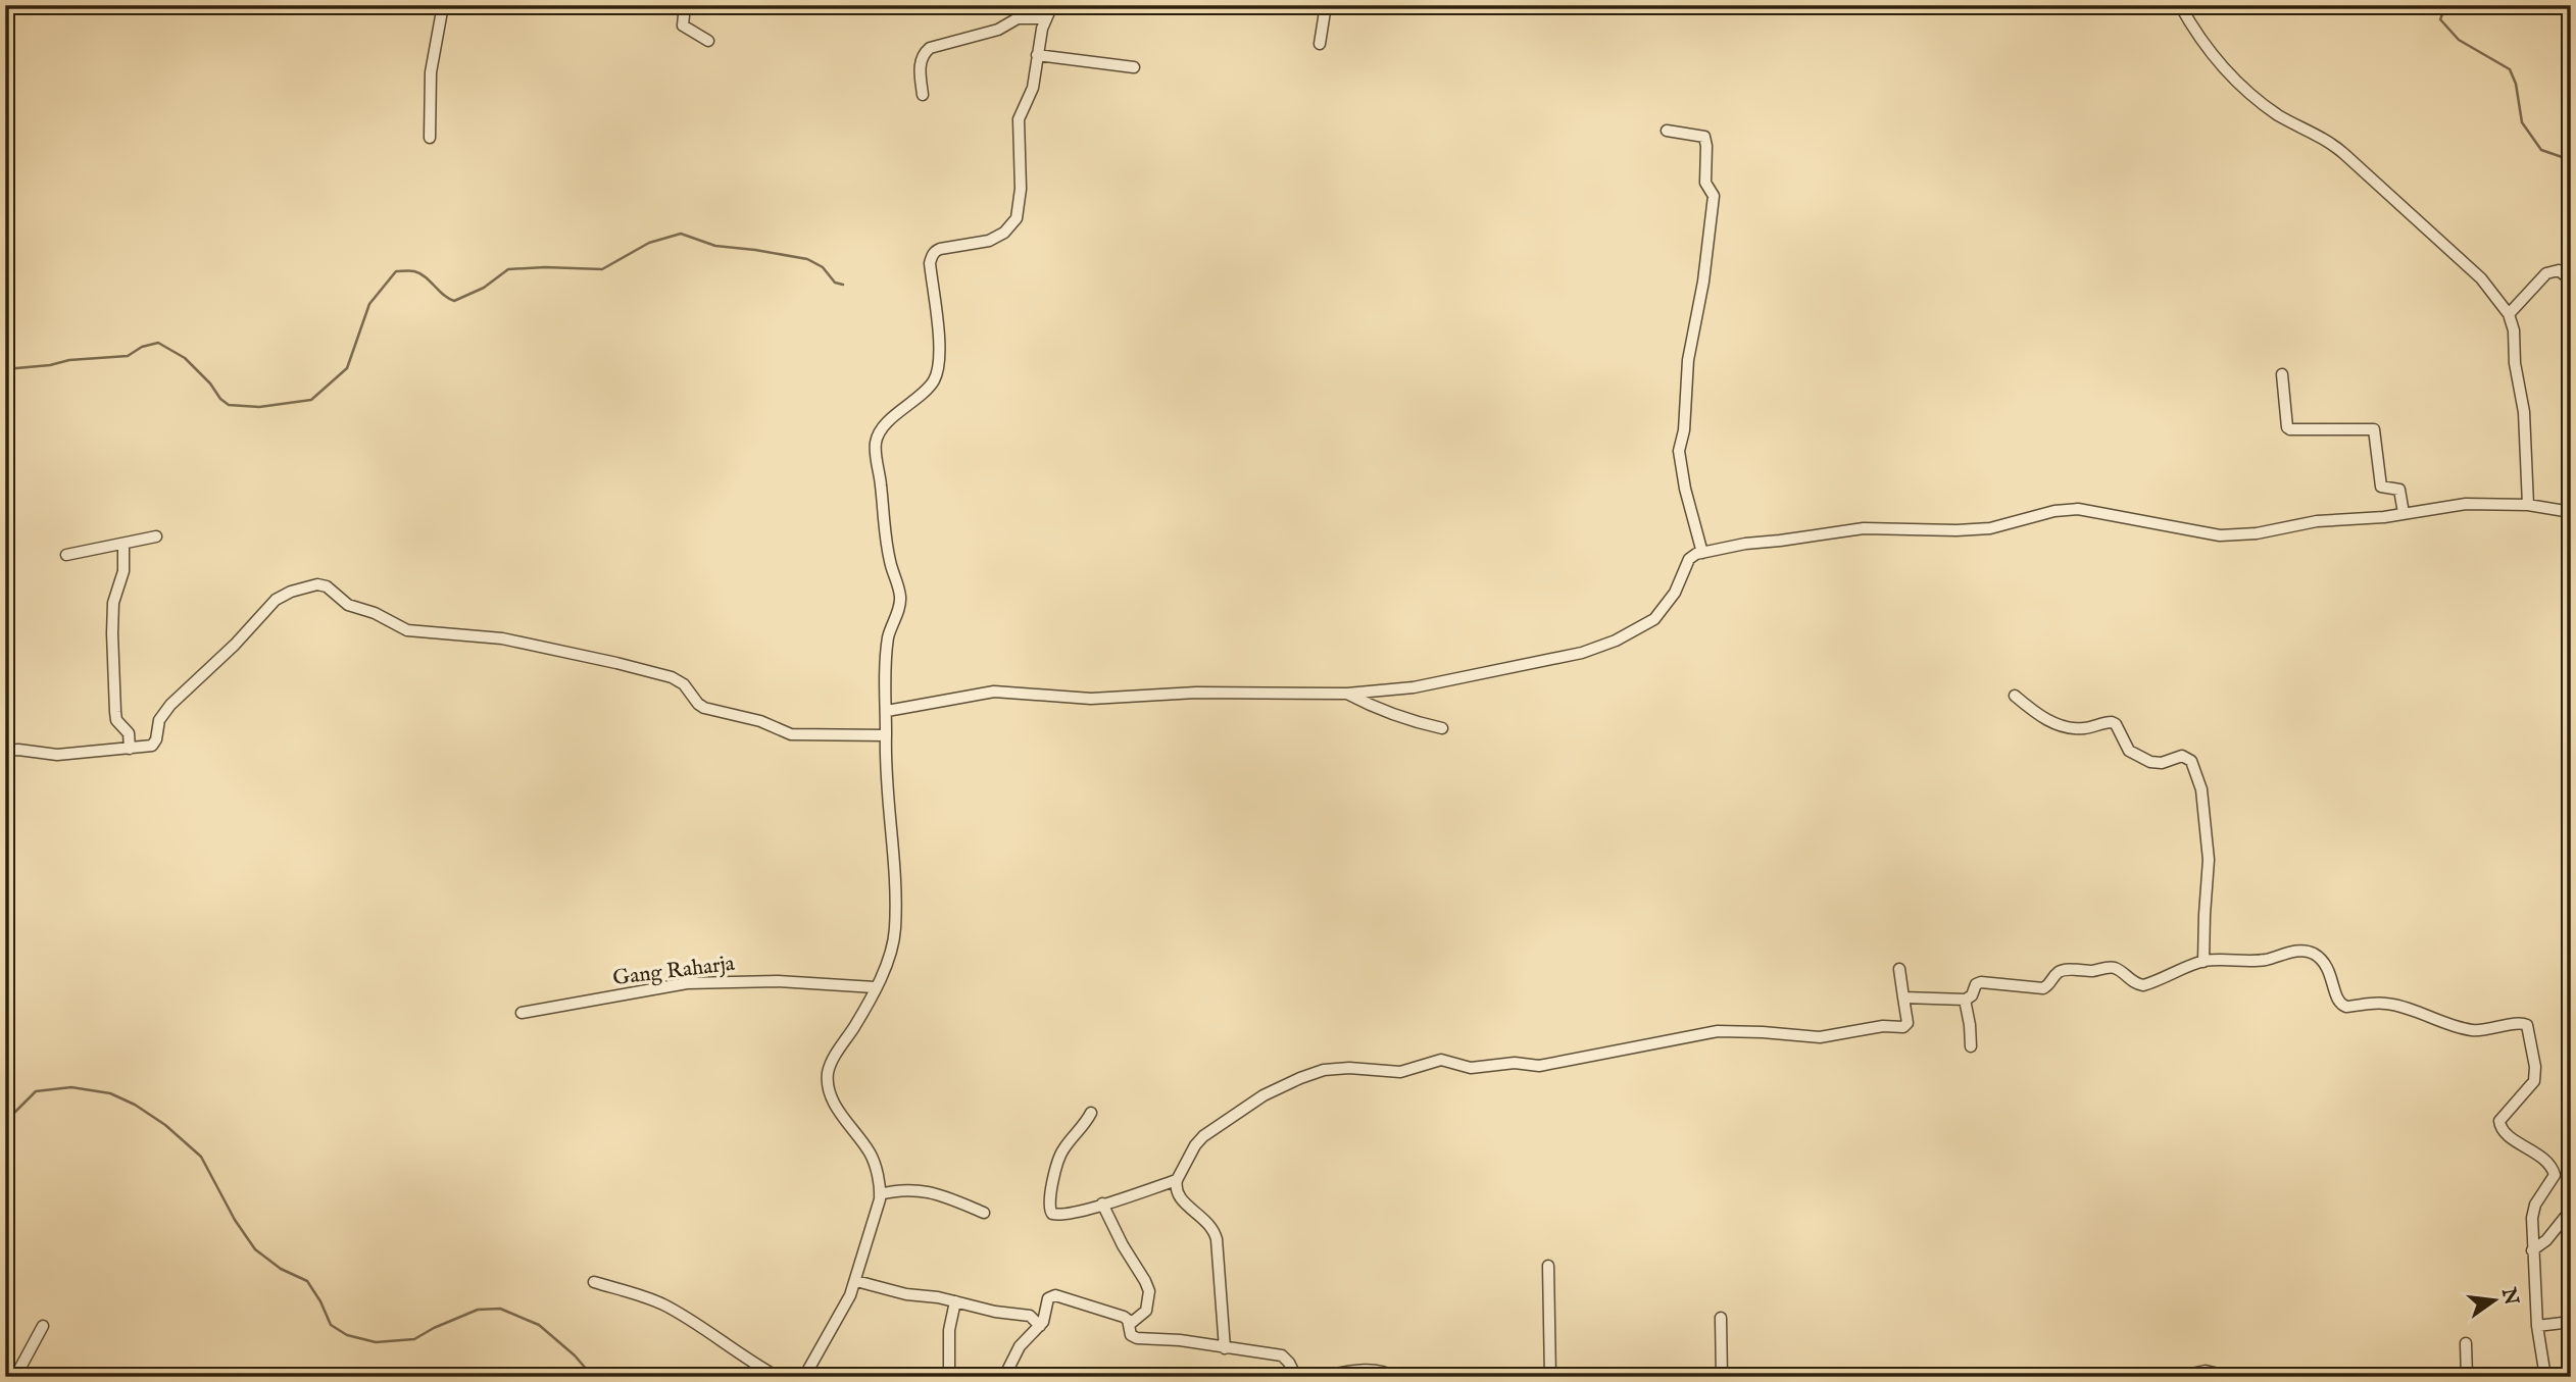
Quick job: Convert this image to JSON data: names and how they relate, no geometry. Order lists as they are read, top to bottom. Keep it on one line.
{"streets":{"street":["Gang Raharja"]},"north":"right"}
